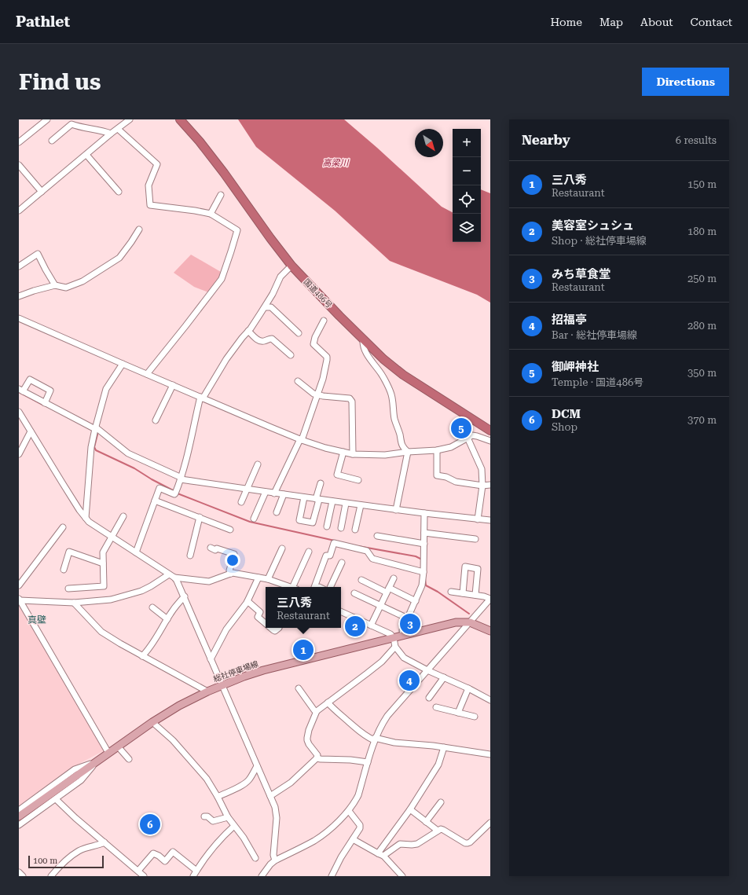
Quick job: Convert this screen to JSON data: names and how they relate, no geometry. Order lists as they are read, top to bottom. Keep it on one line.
{"streets":{"highway":["国道486号"],"main road":["総社停車場線"]},"districts":["真壁"],"water":["高梁川"],"scale_bar":"100 m","north":"bottom right","page":{"header":"Pathlet","nav":["Home","Map","About","Contact"],"buttons":"Directions","title":"Find us","heading":["Nearby","6 results"],"map_buttons":["+","−"],"list":[{"mark":"1","name":"三八秀","note":"Restaurant","value":"150 m"},{"mark":"2","name":"美容室シュシュ","note":"Shop · 総社停車場線","value":"180 m"},{"mark":"3","name":"みち草食堂","note":"Restaurant","value":"250 m"},{"mark":"4","name":"招福亭","note":"Bar · 総社停車場線","value":"280 m"},{"mark":"5","name":"御岬神社","note":"Temple · 国道486号","value":"350 m"},{"mark":"6","name":"DCM","note":"Shop","value":"370 m"}],"pins":["5","3","2","1","4","6"],"popup":["三八秀","Restaurant"],"scale":"100 m"}}
